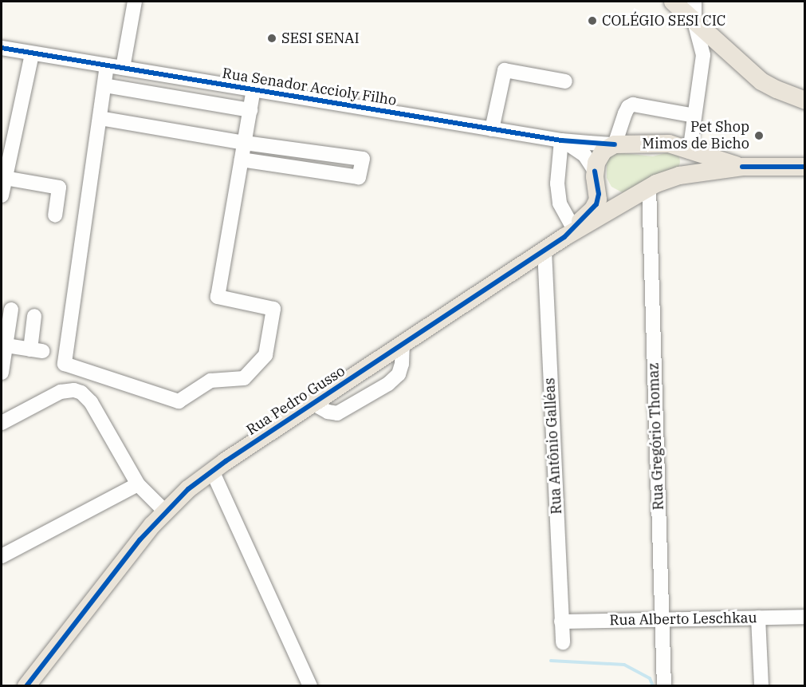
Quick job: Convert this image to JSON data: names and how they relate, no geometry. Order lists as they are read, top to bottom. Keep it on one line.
{"streets":{"main road":["Rua Pedro Gusso"],"street":["Rua Senador Accioly Filho","Rua Gregório Thomaz","Rua Antônio Galléas","Rua Alberto Leschkau"]},"crossings":[["Rua Senador Accioly Filho","Rua Pedro Gusso"],["Rua Pedro Gusso","Rua Gregório Thomaz"],["Rua Pedro Gusso","Rua Antônio Galléas"],["Rua Gregório Thomaz","Rua Alberto Leschkau"],["Rua Antônio Galléas","Rua Alberto Leschkau"]],"places":["COLÉGIO SESI CIC","SESI SENAI","Pet Shop Mimos de Bicho"]}
